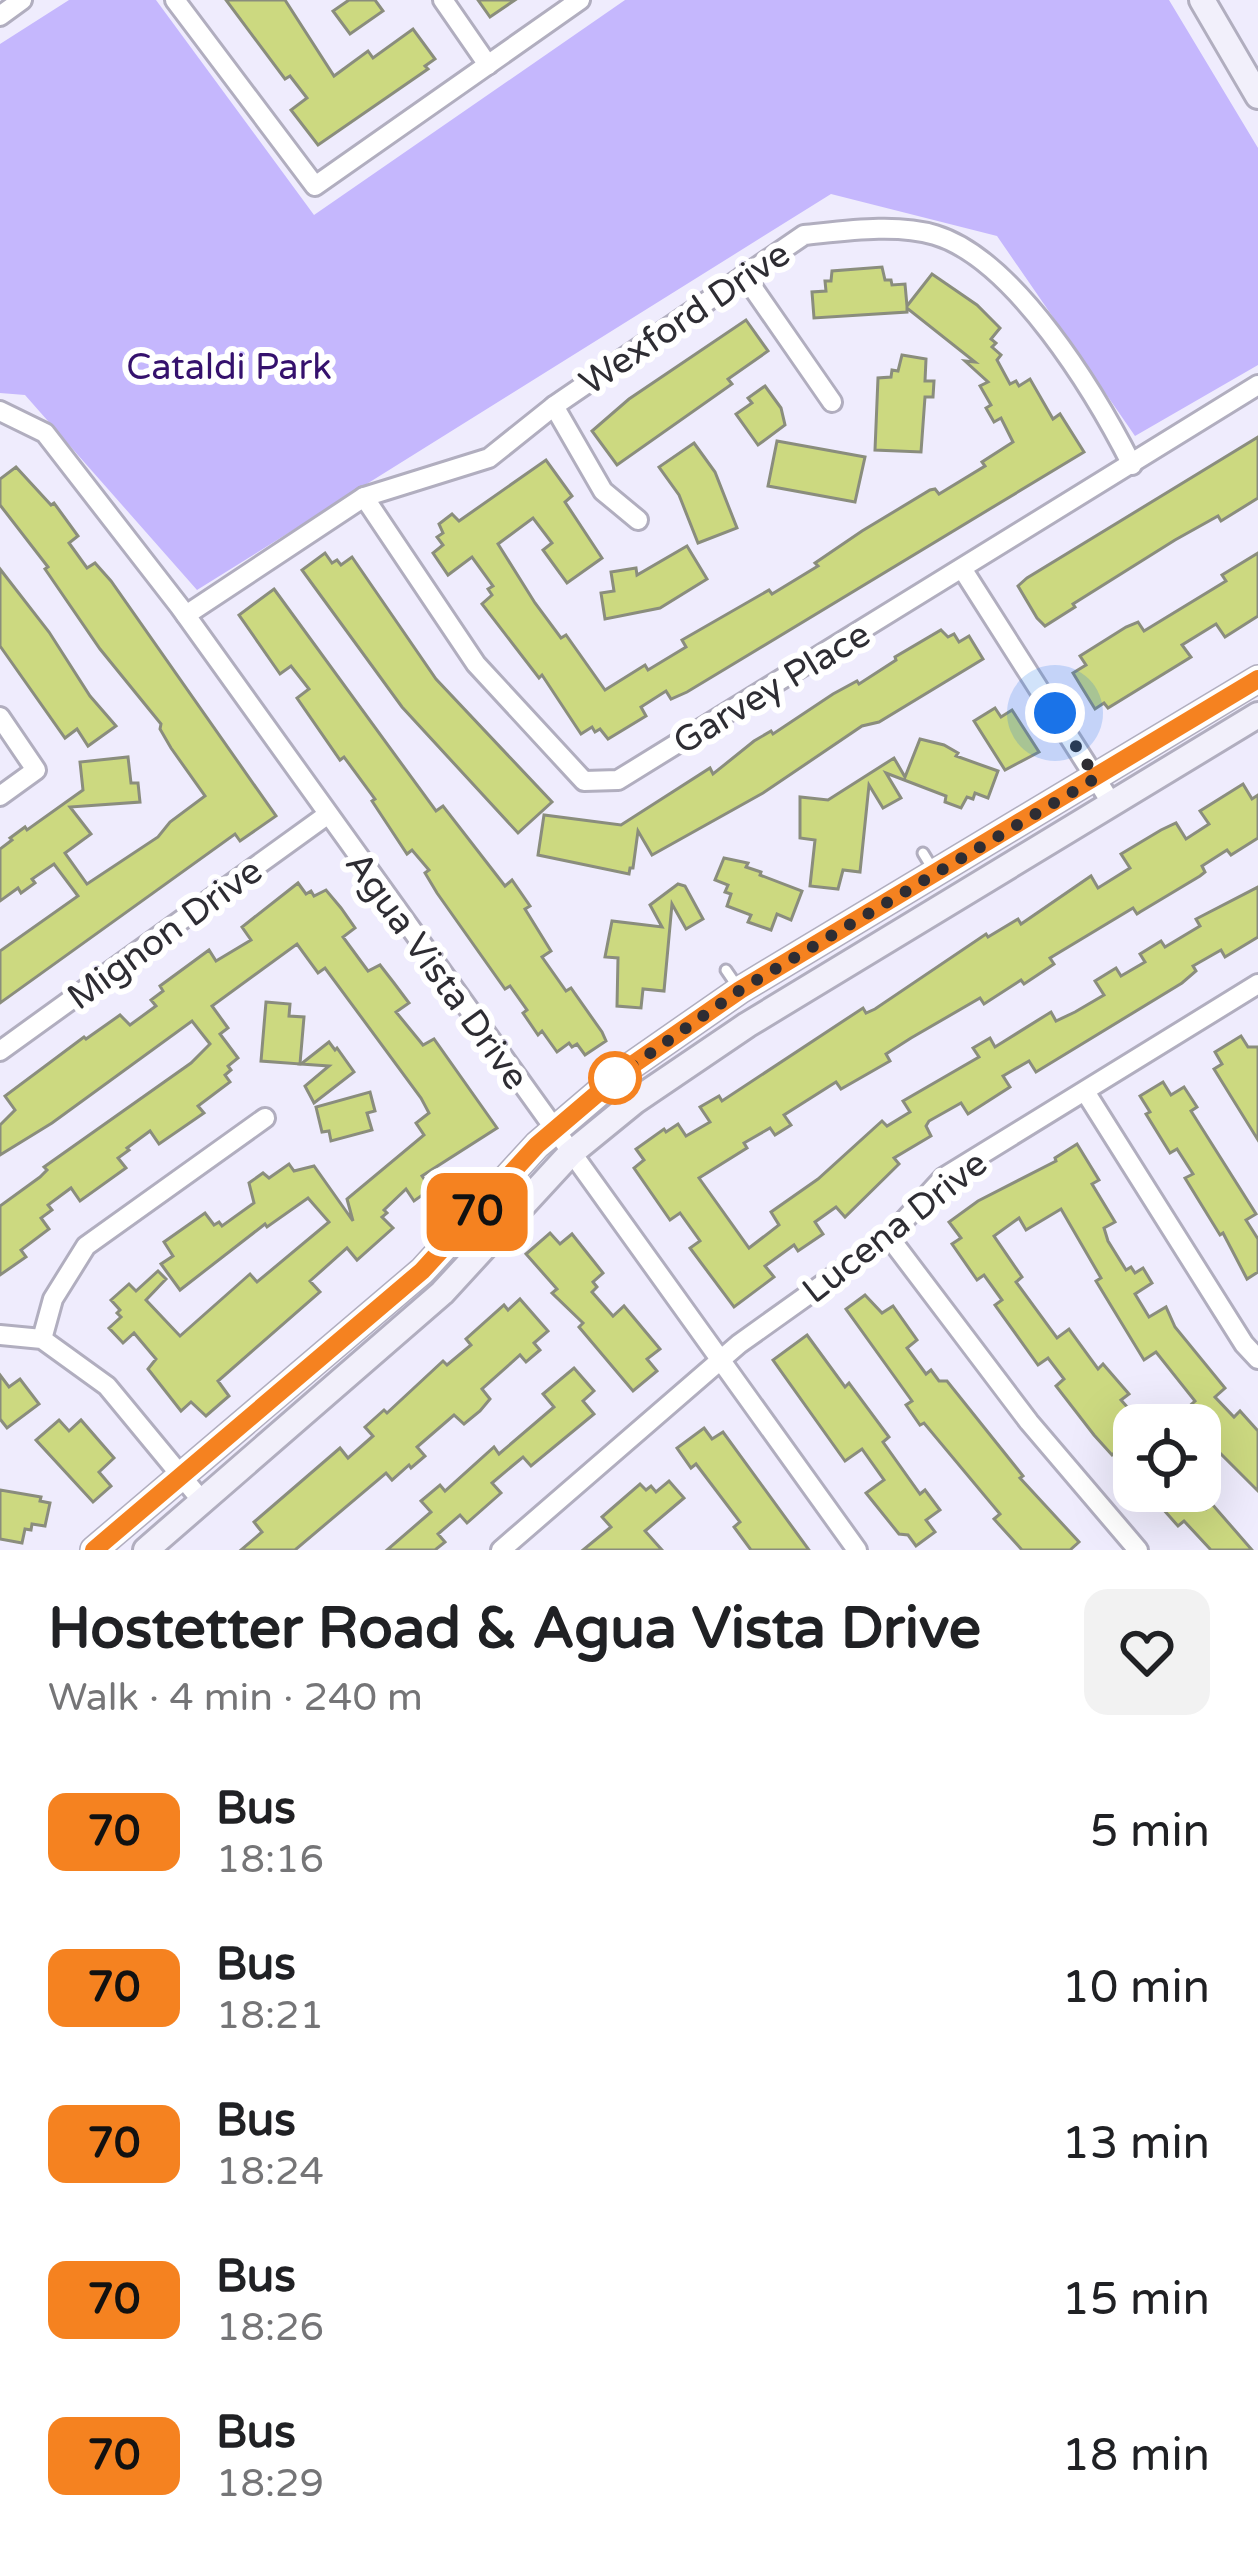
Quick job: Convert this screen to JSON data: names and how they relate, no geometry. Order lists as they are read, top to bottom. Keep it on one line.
{"streets":{"street":["Wexford Drive","Garvey Place","Mignon Drive","Agua Vista Drive","Lucena Drive"]},"crossings":[["Wexford Drive","Garvey Place"],["Wexford Drive","Agua Vista Drive"],["Mignon Drive","Agua Vista Drive"],["Agua Vista Drive","Lucena Drive"]],"parks":["Cataldi Park"],"lines":["bus line 70"],"page":{"on_map":"70","heading":["Hostetter Road & Agua Vista Drive","Walk · 4 min · 240 m"],"list":[{"mark":"70","name":"Bus","note":"18:16","value":"5 min"},{"mark":"70","name":"Bus","note":"18:21","value":"10 min"},{"mark":"70","name":"Bus","note":"18:24","value":"13 min"},{"mark":"70","name":"Bus","note":"18:26","value":"15 min"},{"mark":"70","name":"Bus","note":"18:29","value":"18 min"}]}}
